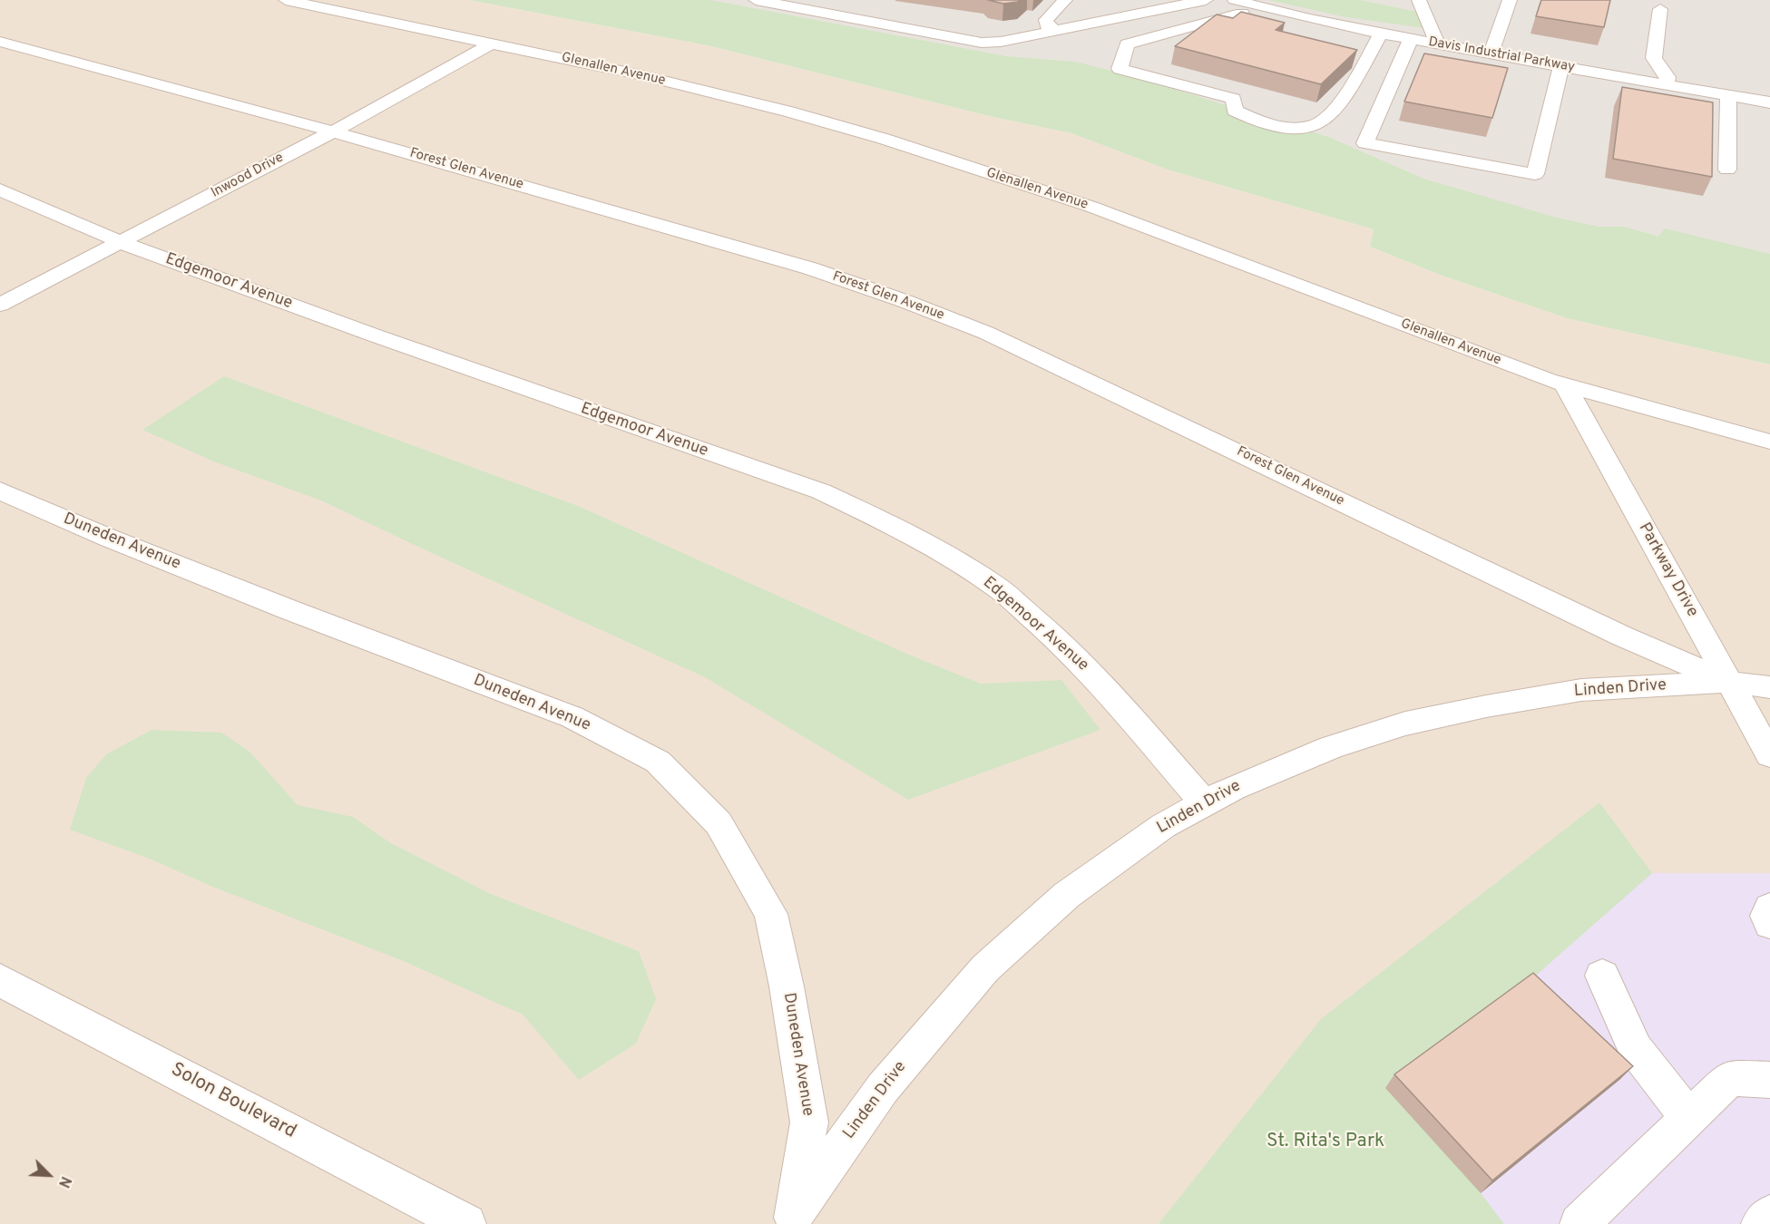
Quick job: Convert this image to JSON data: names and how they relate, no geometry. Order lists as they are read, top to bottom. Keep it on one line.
{"streets":{"street":["Davis Industrial Parkway","Glenallen Avenue","Forest Glen Avenue","Inwood Drive","Edgemoor Avenue","Duneden Avenue","Parkway Drive","Linden Drive","Solon Boulevard"]},"crossings":[["Glenallen Avenue","Inwood Drive"],["Glenallen Avenue","Parkway Drive"],["Forest Glen Avenue","Inwood Drive"],["Forest Glen Avenue","Parkway Drive"],["Forest Glen Avenue","Linden Drive"],["Inwood Drive","Edgemoor Avenue"],["Edgemoor Avenue","Linden Drive"],["Duneden Avenue","Linden Drive"],["Parkway Drive","Linden Drive"]],"parks":["St. Rita's Park"],"north":"bottom right"}
